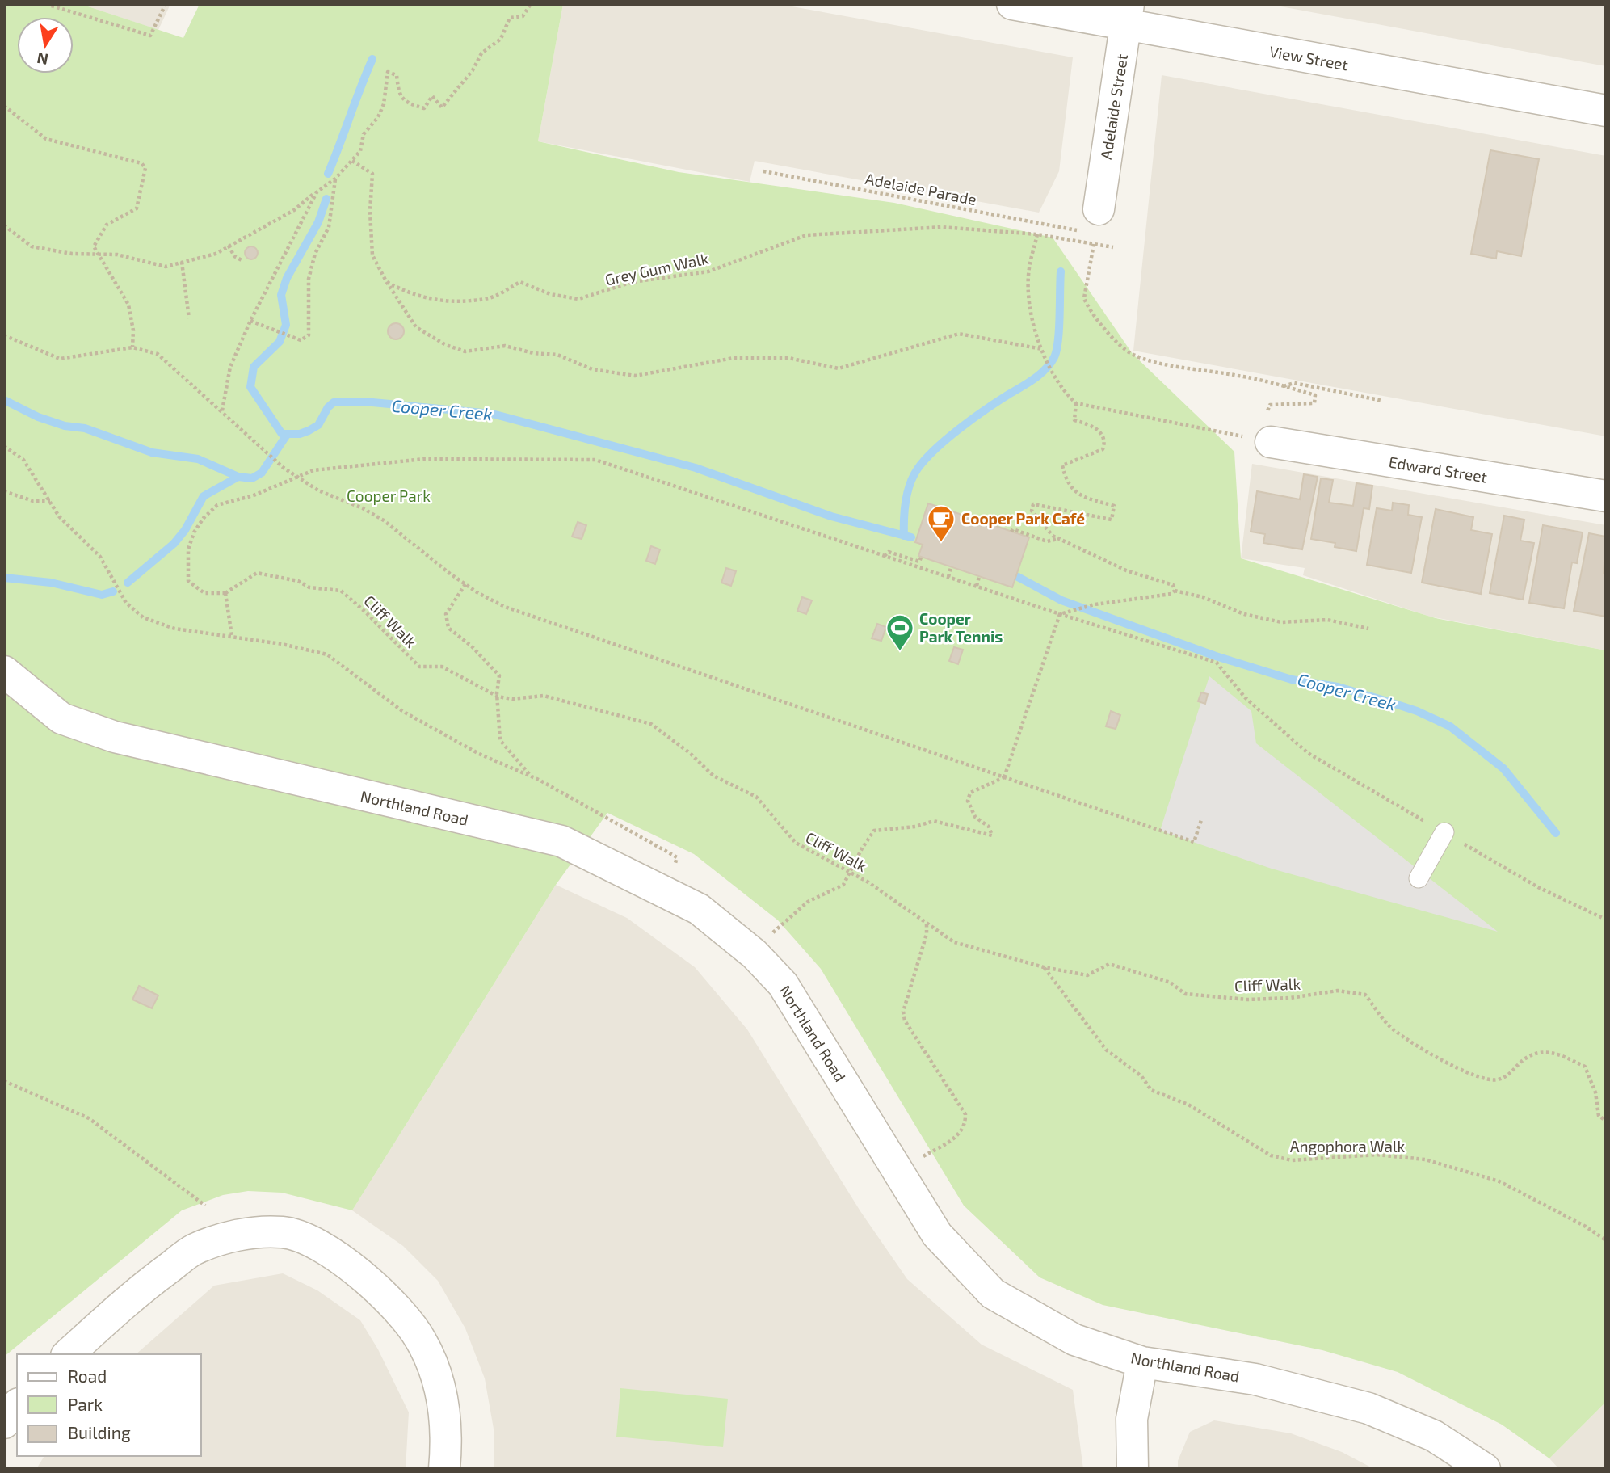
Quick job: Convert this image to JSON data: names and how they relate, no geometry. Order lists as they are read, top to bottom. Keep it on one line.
{"streets":{"street":["View Street","Adelaide Street","Edward Street","Northland Road"],"path":["Adelaide Parade","Grey Gum Walk","Cliff Walk","Angophora Walk"]},"crossings":[["View Street","Adelaide Street"],["Cliff Walk","Angophora Walk"]],"water":["Cooper Creek"],"parks":["Cooper Park"],"places":{"cafe":["Cooper Park Café"],"sports":["Cooper Park Tennis"]},"legend":["Road","Park","Building"],"north":"bottom"}
